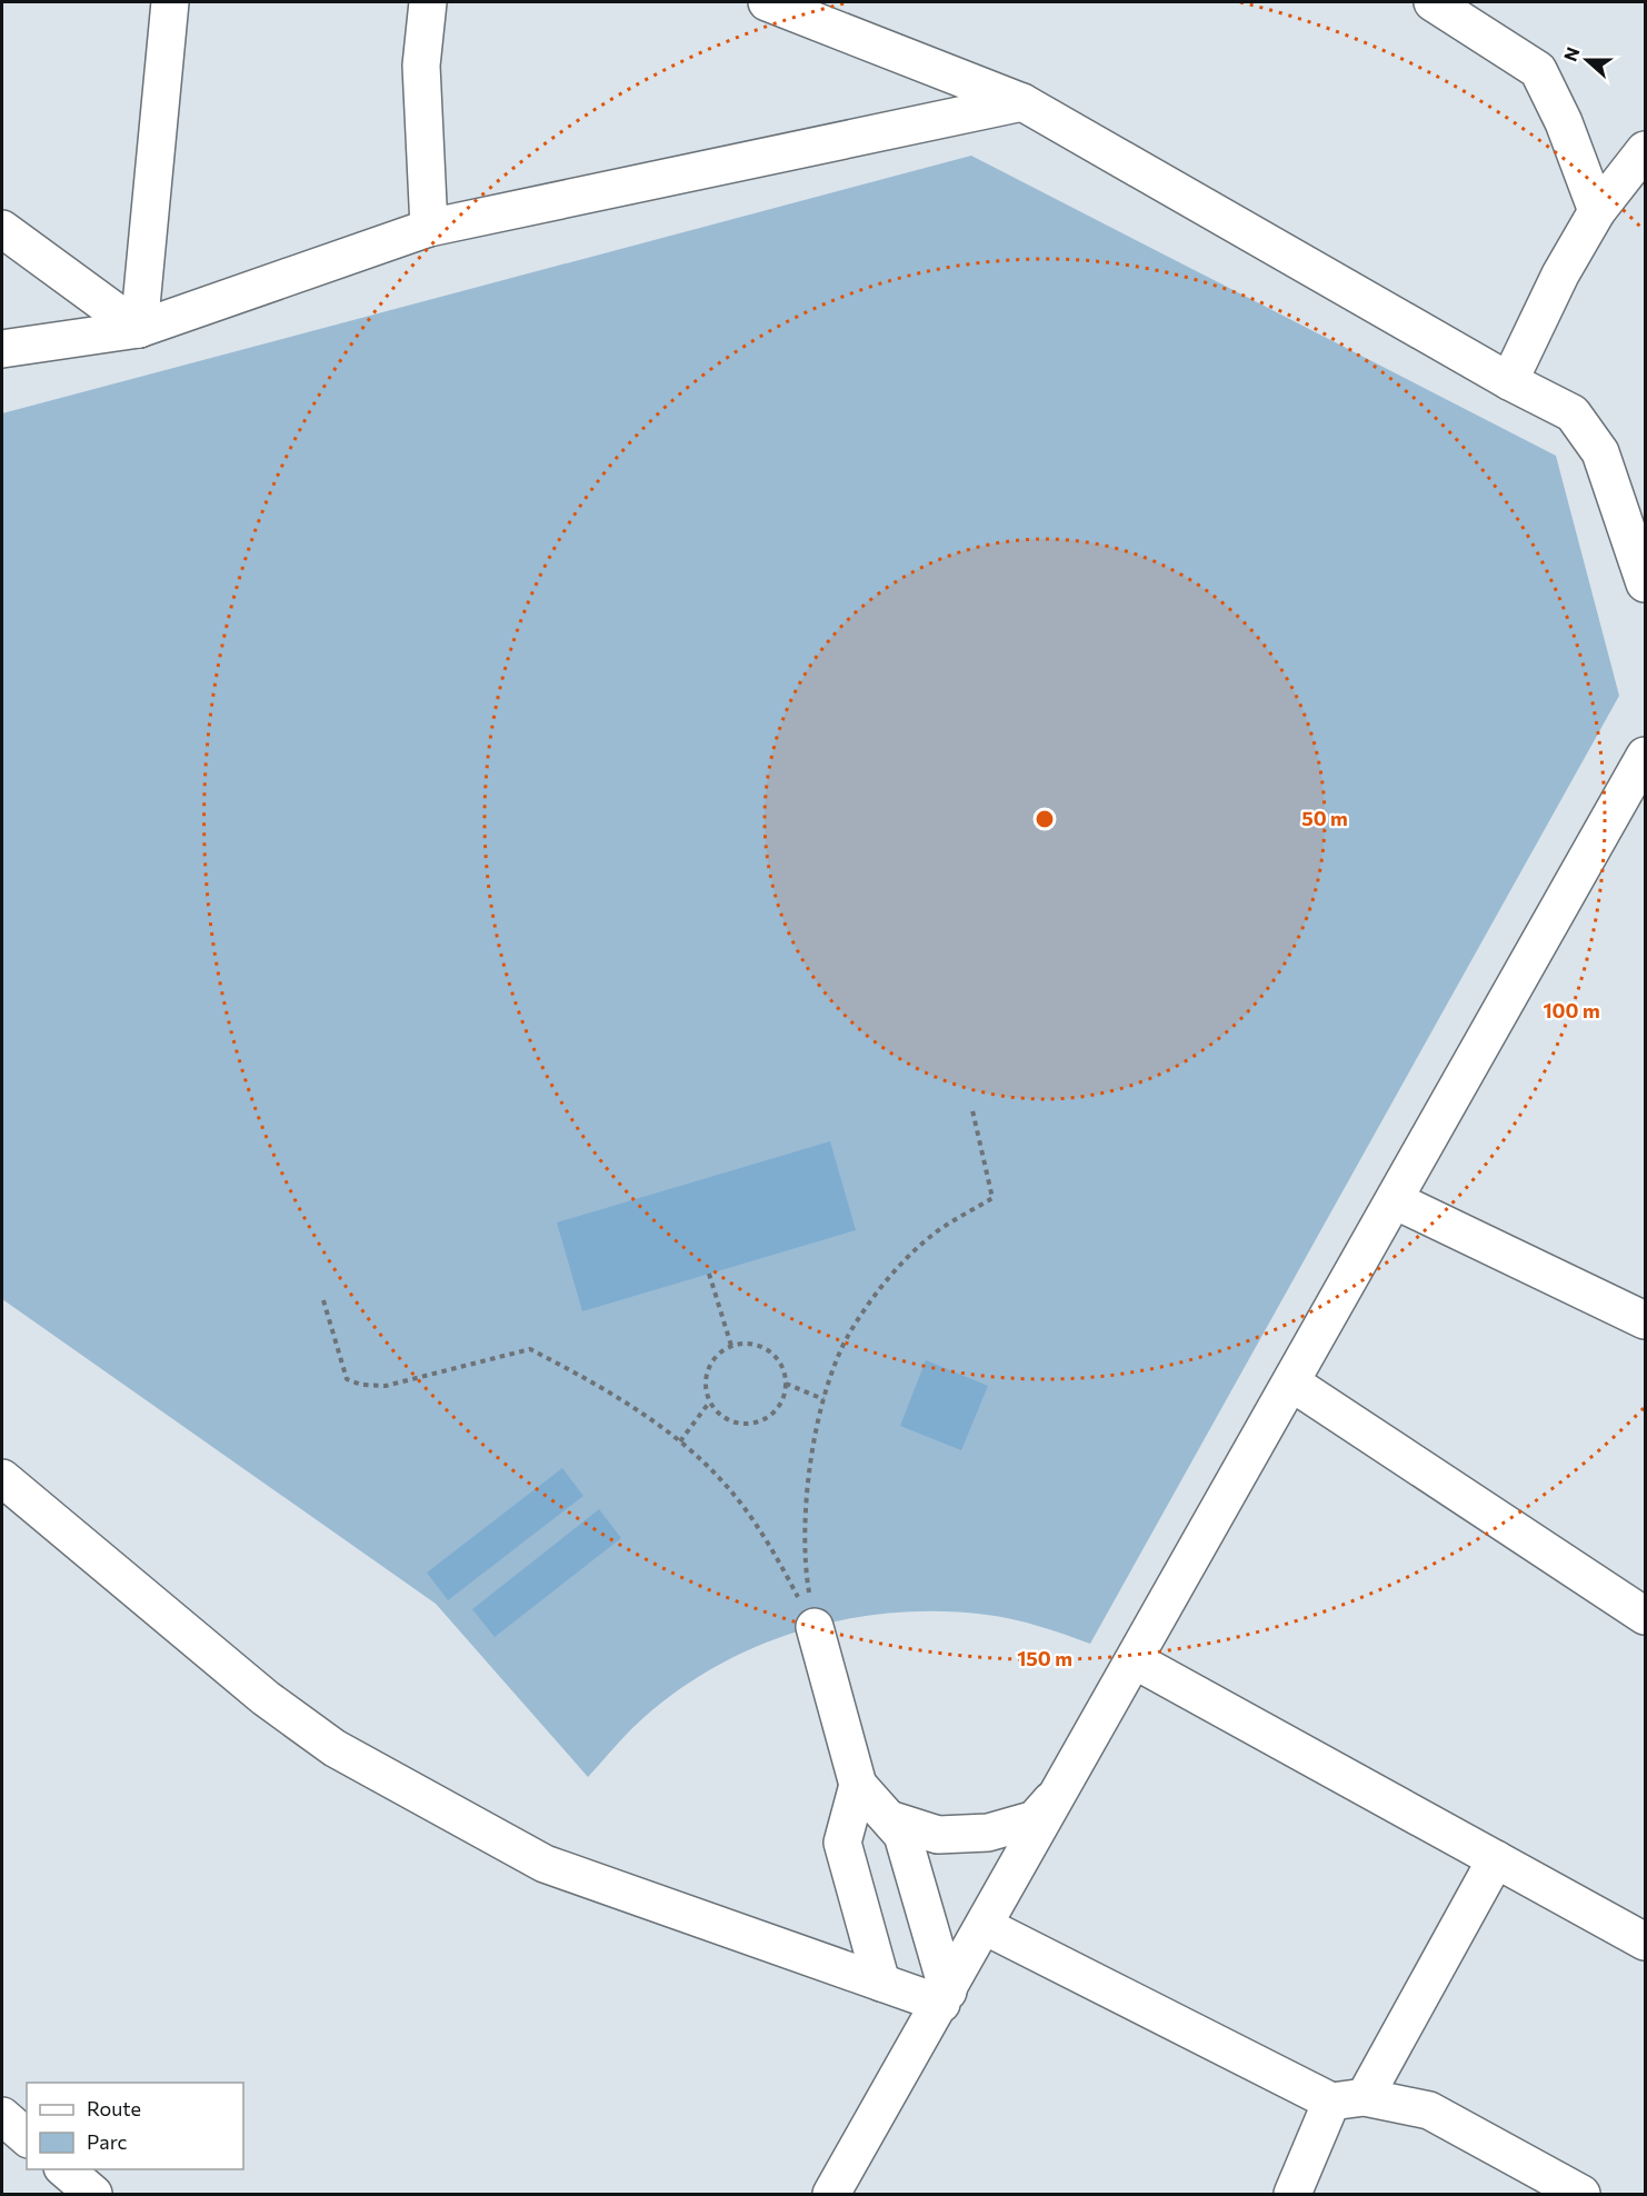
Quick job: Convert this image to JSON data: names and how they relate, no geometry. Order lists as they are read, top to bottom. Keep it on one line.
{"legend":["Route","Parc"],"north":"left","rings":["50 m","100 m","150 m"]}
